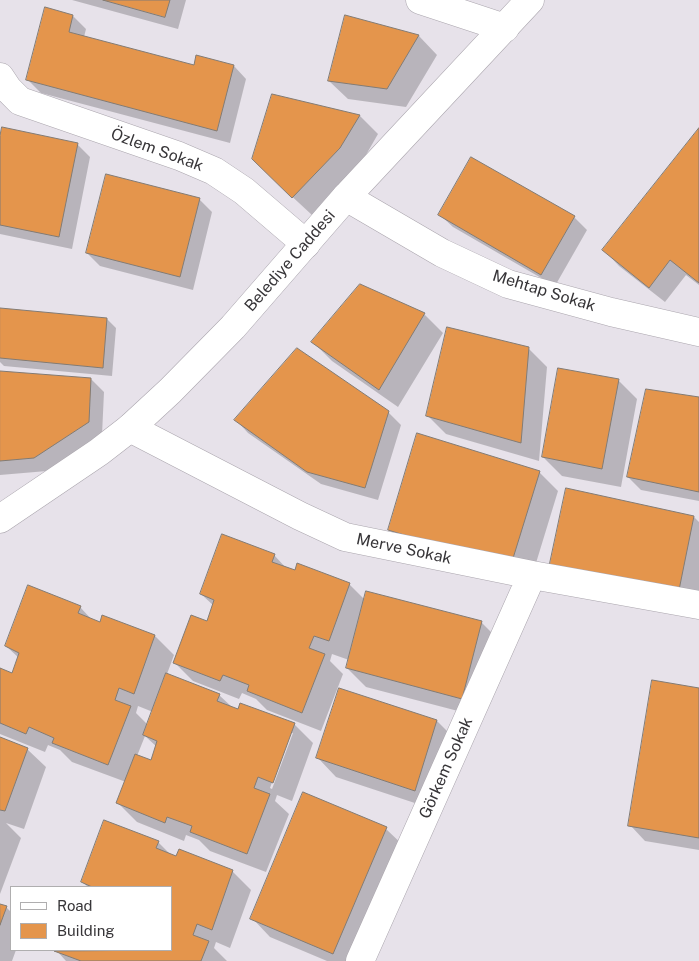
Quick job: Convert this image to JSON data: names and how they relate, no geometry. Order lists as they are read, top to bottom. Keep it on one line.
{"streets":{"street":["Özlem Sokak","Belediye Caddesi","Mehtap Sokak","Merve Sokak","Görkem Sokak"]},"crossings":[["Özlem Sokak","Belediye Caddesi"],["Belediye Caddesi","Mehtap Sokak"],["Belediye Caddesi","Merve Sokak"],["Merve Sokak","Görkem Sokak"]],"legend":["Road","Building"]}
